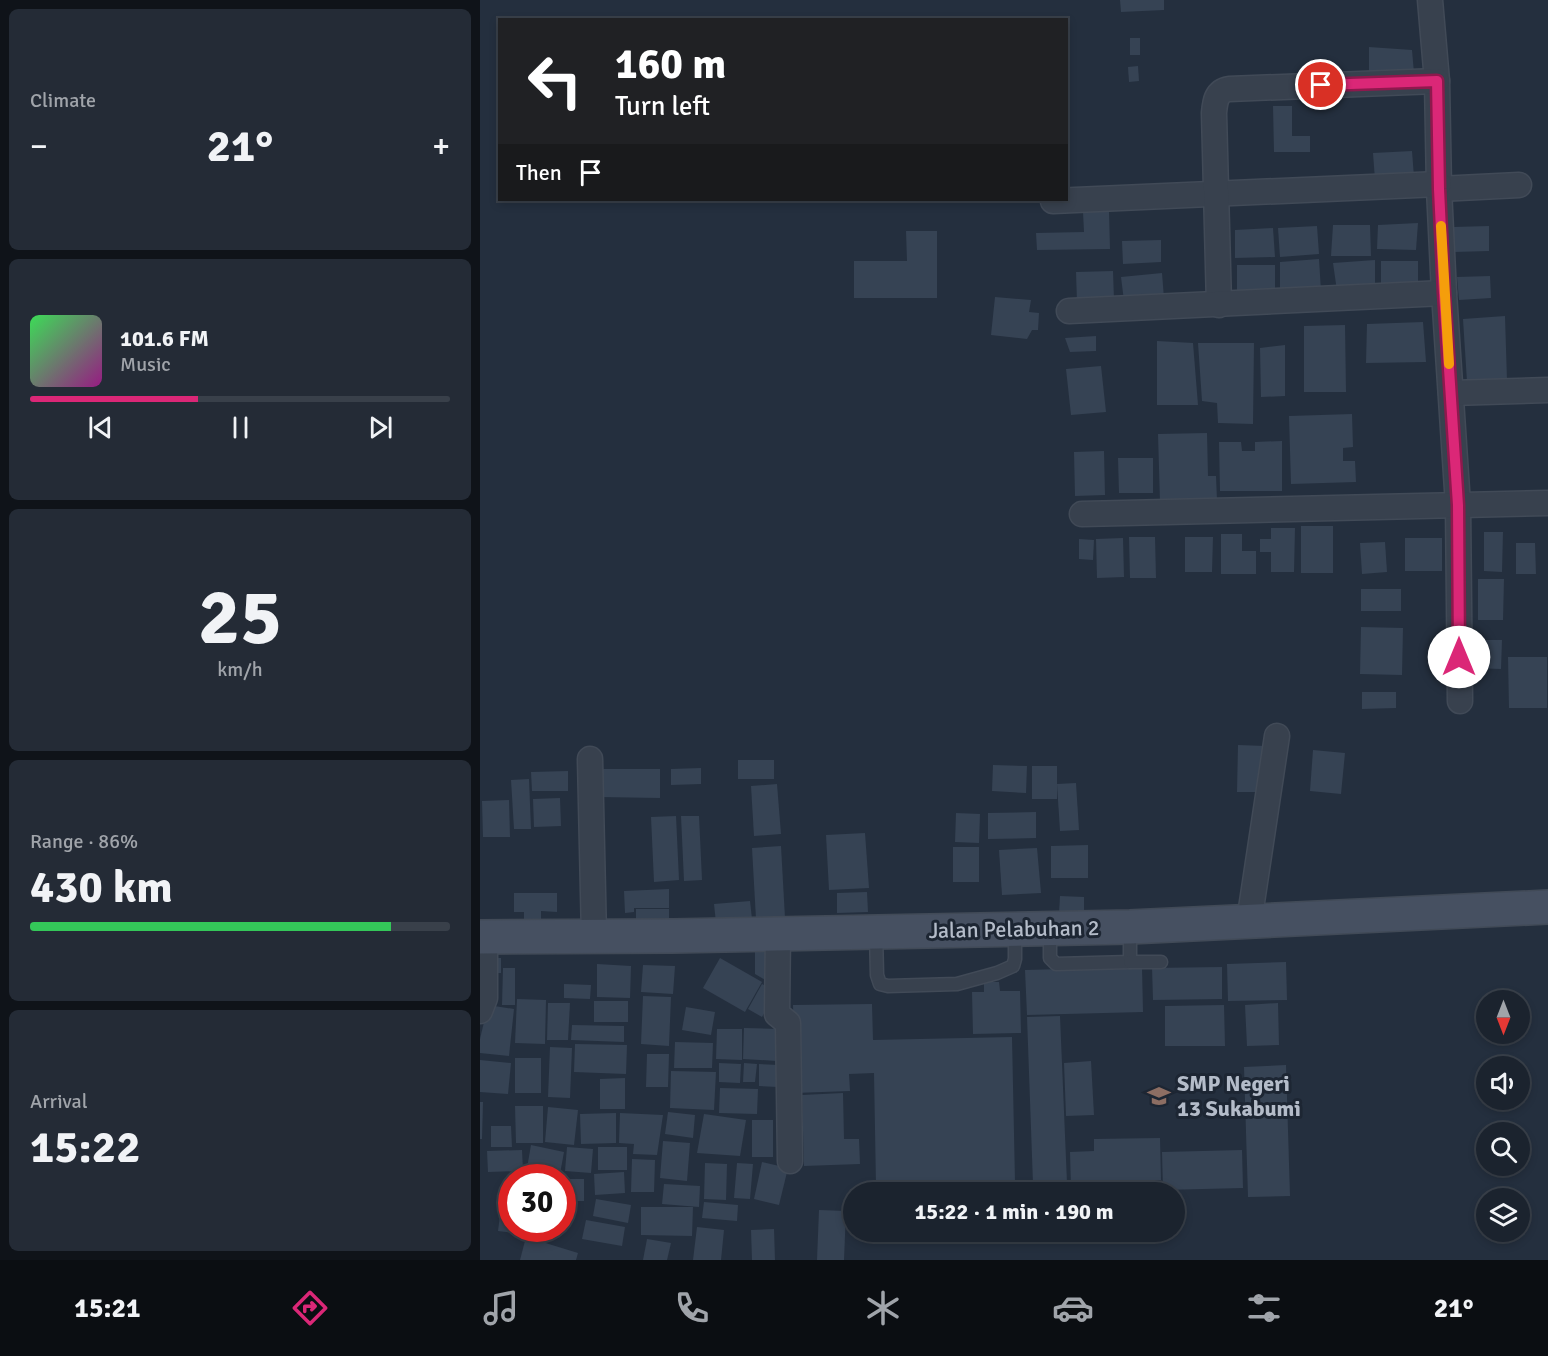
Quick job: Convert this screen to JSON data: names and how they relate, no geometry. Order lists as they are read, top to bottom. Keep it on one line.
{"streets":{"main road":["Jalan Pelabuhan 2"]},"places":{"school or university":["SMP Negeri 13 Sukabumi"]},"north":"bottom","page":{"tile":["Climate",["25","km/h"],["Range · 86%","430 km"],["Arrival","15:22"]],"turn":["160 m","Turn left"],"heat":["−","21°","+"],"then":"Then","song":["101.6 FM","Music"],"limit":"30","trip":"15:22 · 1 min · 190 m","tabs":["15:21","21°"]}}
